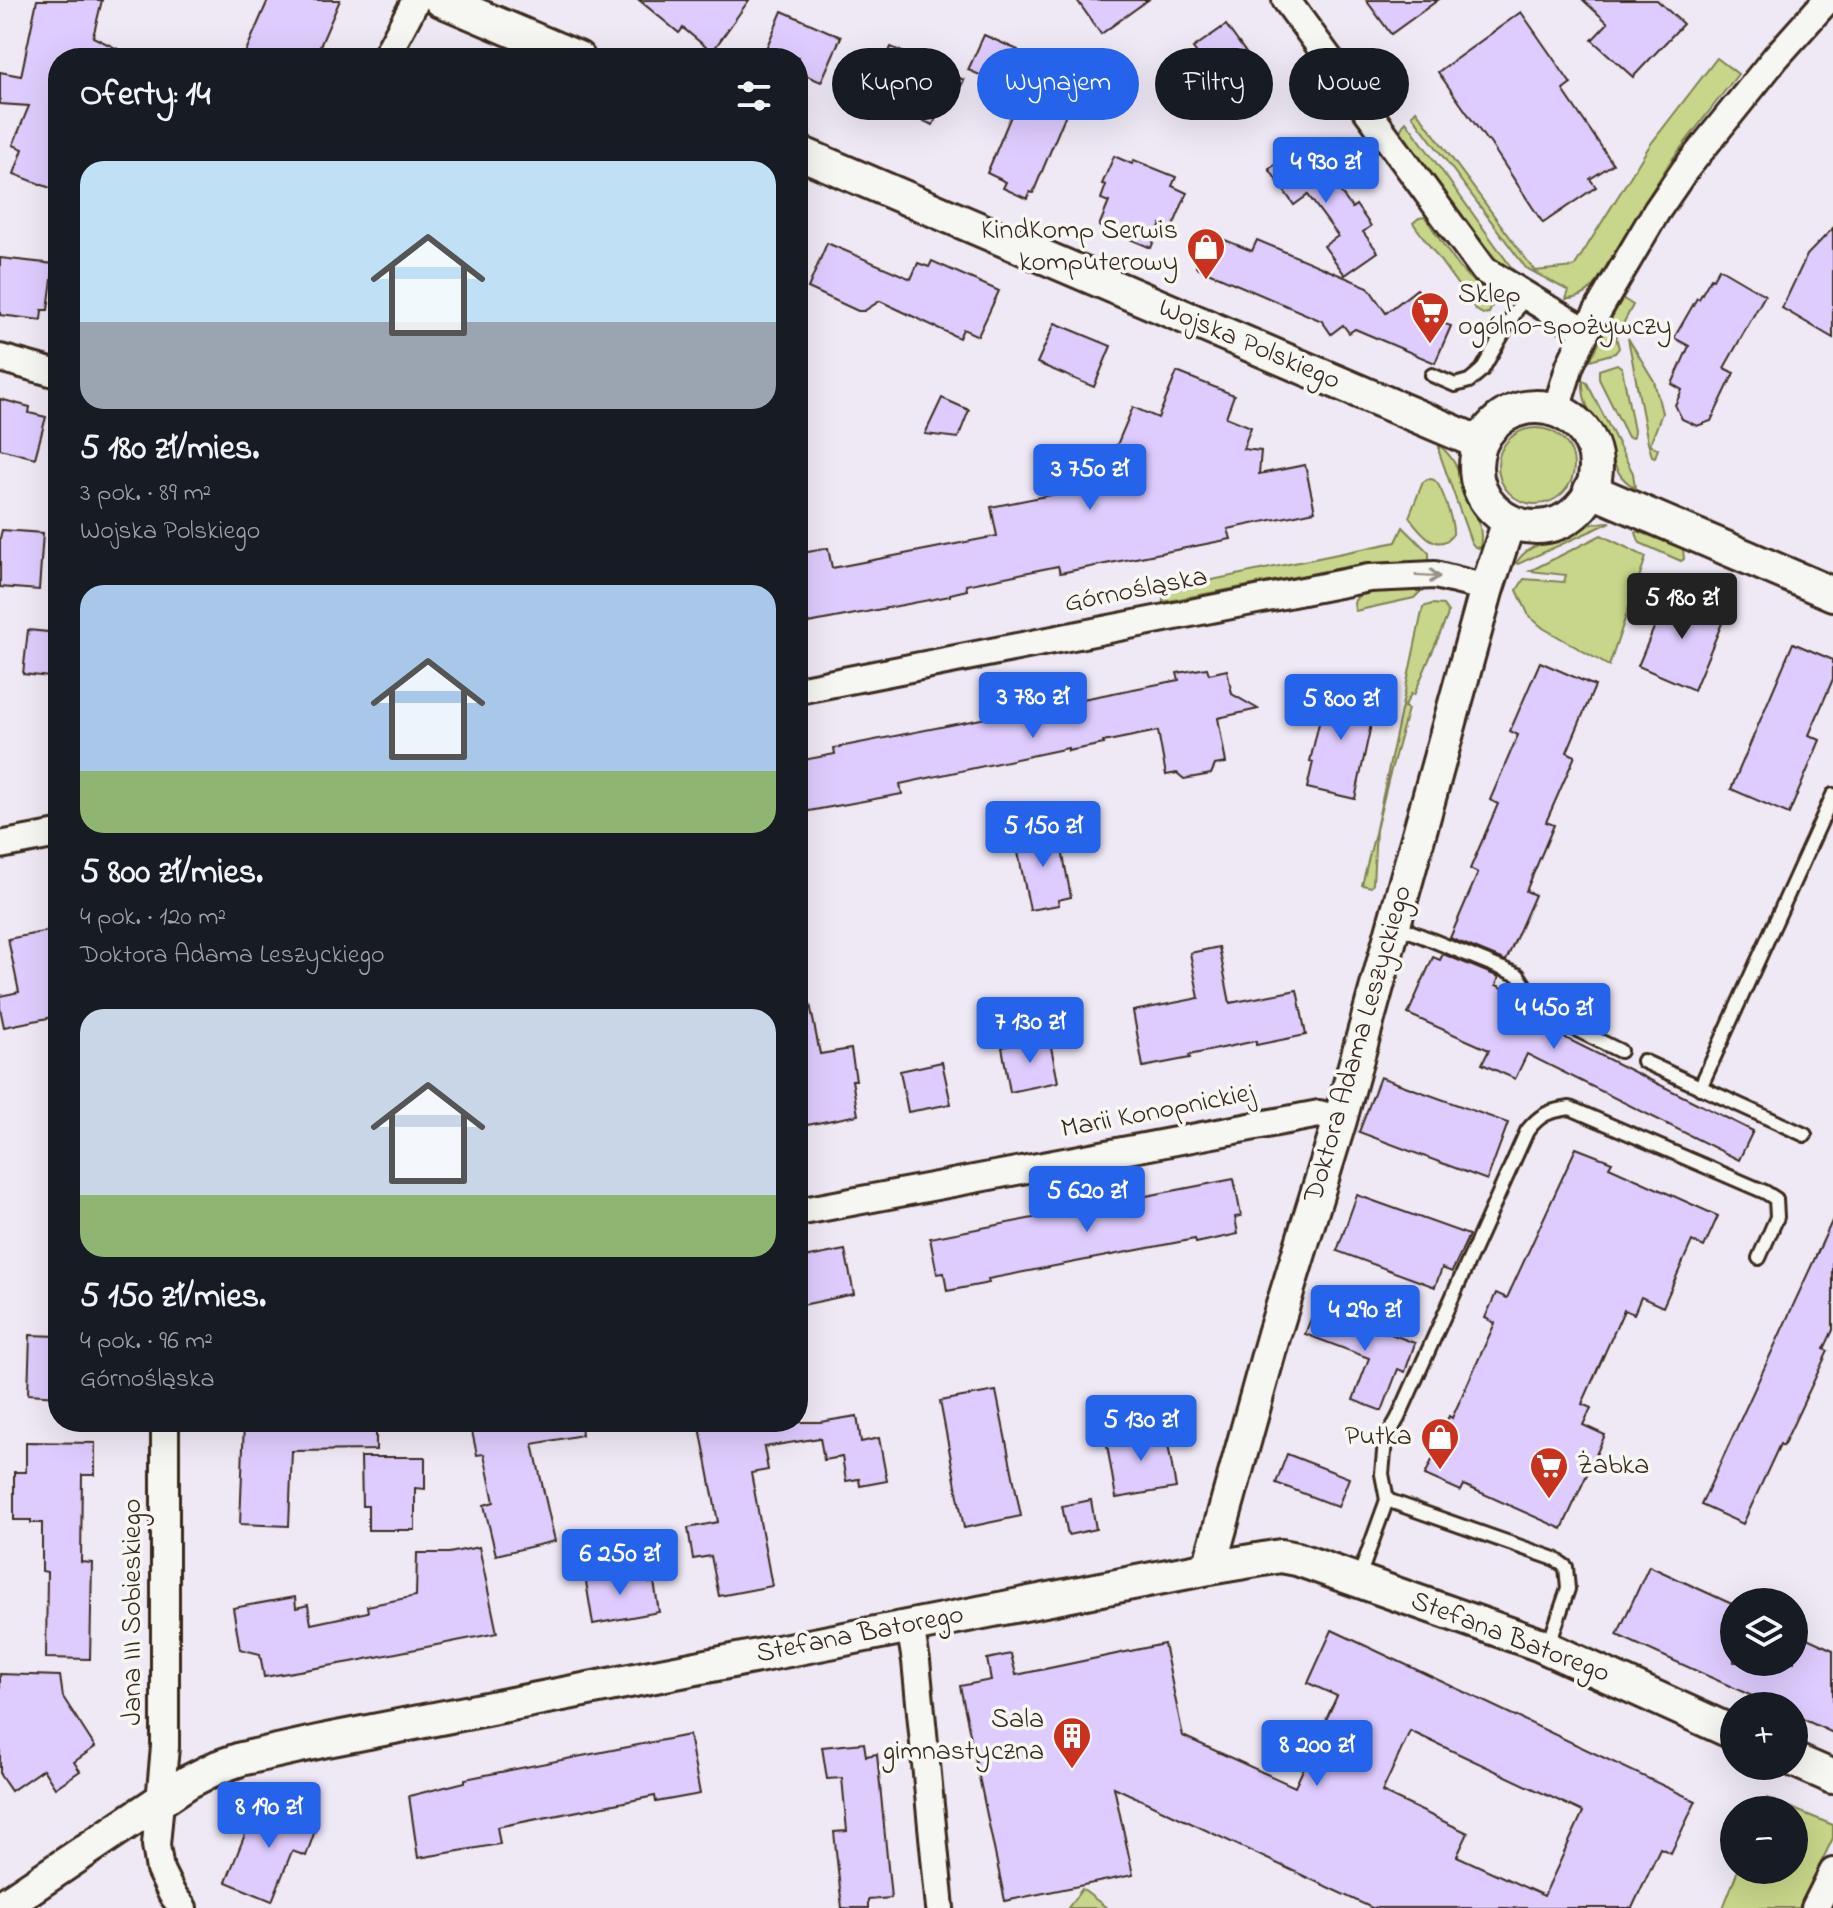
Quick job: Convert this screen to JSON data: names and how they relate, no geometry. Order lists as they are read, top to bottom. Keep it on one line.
{"streets":{"street":["Wojska Polskiego","Górnośląska","Doktora Adama Leszyckiego","Marii Konopnickiej","Jana III Sobieskiego","Stefana Batorego"]},"crossings":[["Wojska Polskiego","Doktora Adama Leszyckiego"],["Górnośląska","Doktora Adama Leszyckiego"],["Doktora Adama Leszyckiego","Marii Konopnickiej"],["Doktora Adama Leszyckiego","Stefana Batorego"],["Jana III Sobieskiego","Stefana Batorego"]],"one_way":["Górnośląska"],"places":{"shop":["KindKomp Serwis komputerowy","Putka"],"supermarket":["Sklep ogólno-spożywczy","Żabka"],"building":["Sala gimnastyczna"]},"page":{"chip":["Kupno","Wynajem","Filtry","Nowe"],"heading":"Oferty: 14","price":["4 930 zł","3 750 zł","5 180 zł","3 780 zł","5 800 zł","5 150 zł","4 450 zł","7 130 zł","5 620 zł","4 290 zł","5 130 zł","6 250 zł","8 200 zł","8 190 zł"],"list":[{"name":"5 180 zł/mies.","note":"3 pok. · 89 m² · Wojska Polskiego"},{"name":"5 800 zł/mies.","note":"4 pok. · 120 m² · Doktora Adama Leszyckiego"},{"name":"5 150 zł/mies.","note":"4 pok. · 96 m² · Górnośląska"}],"map_buttons":["+","−"]}}
